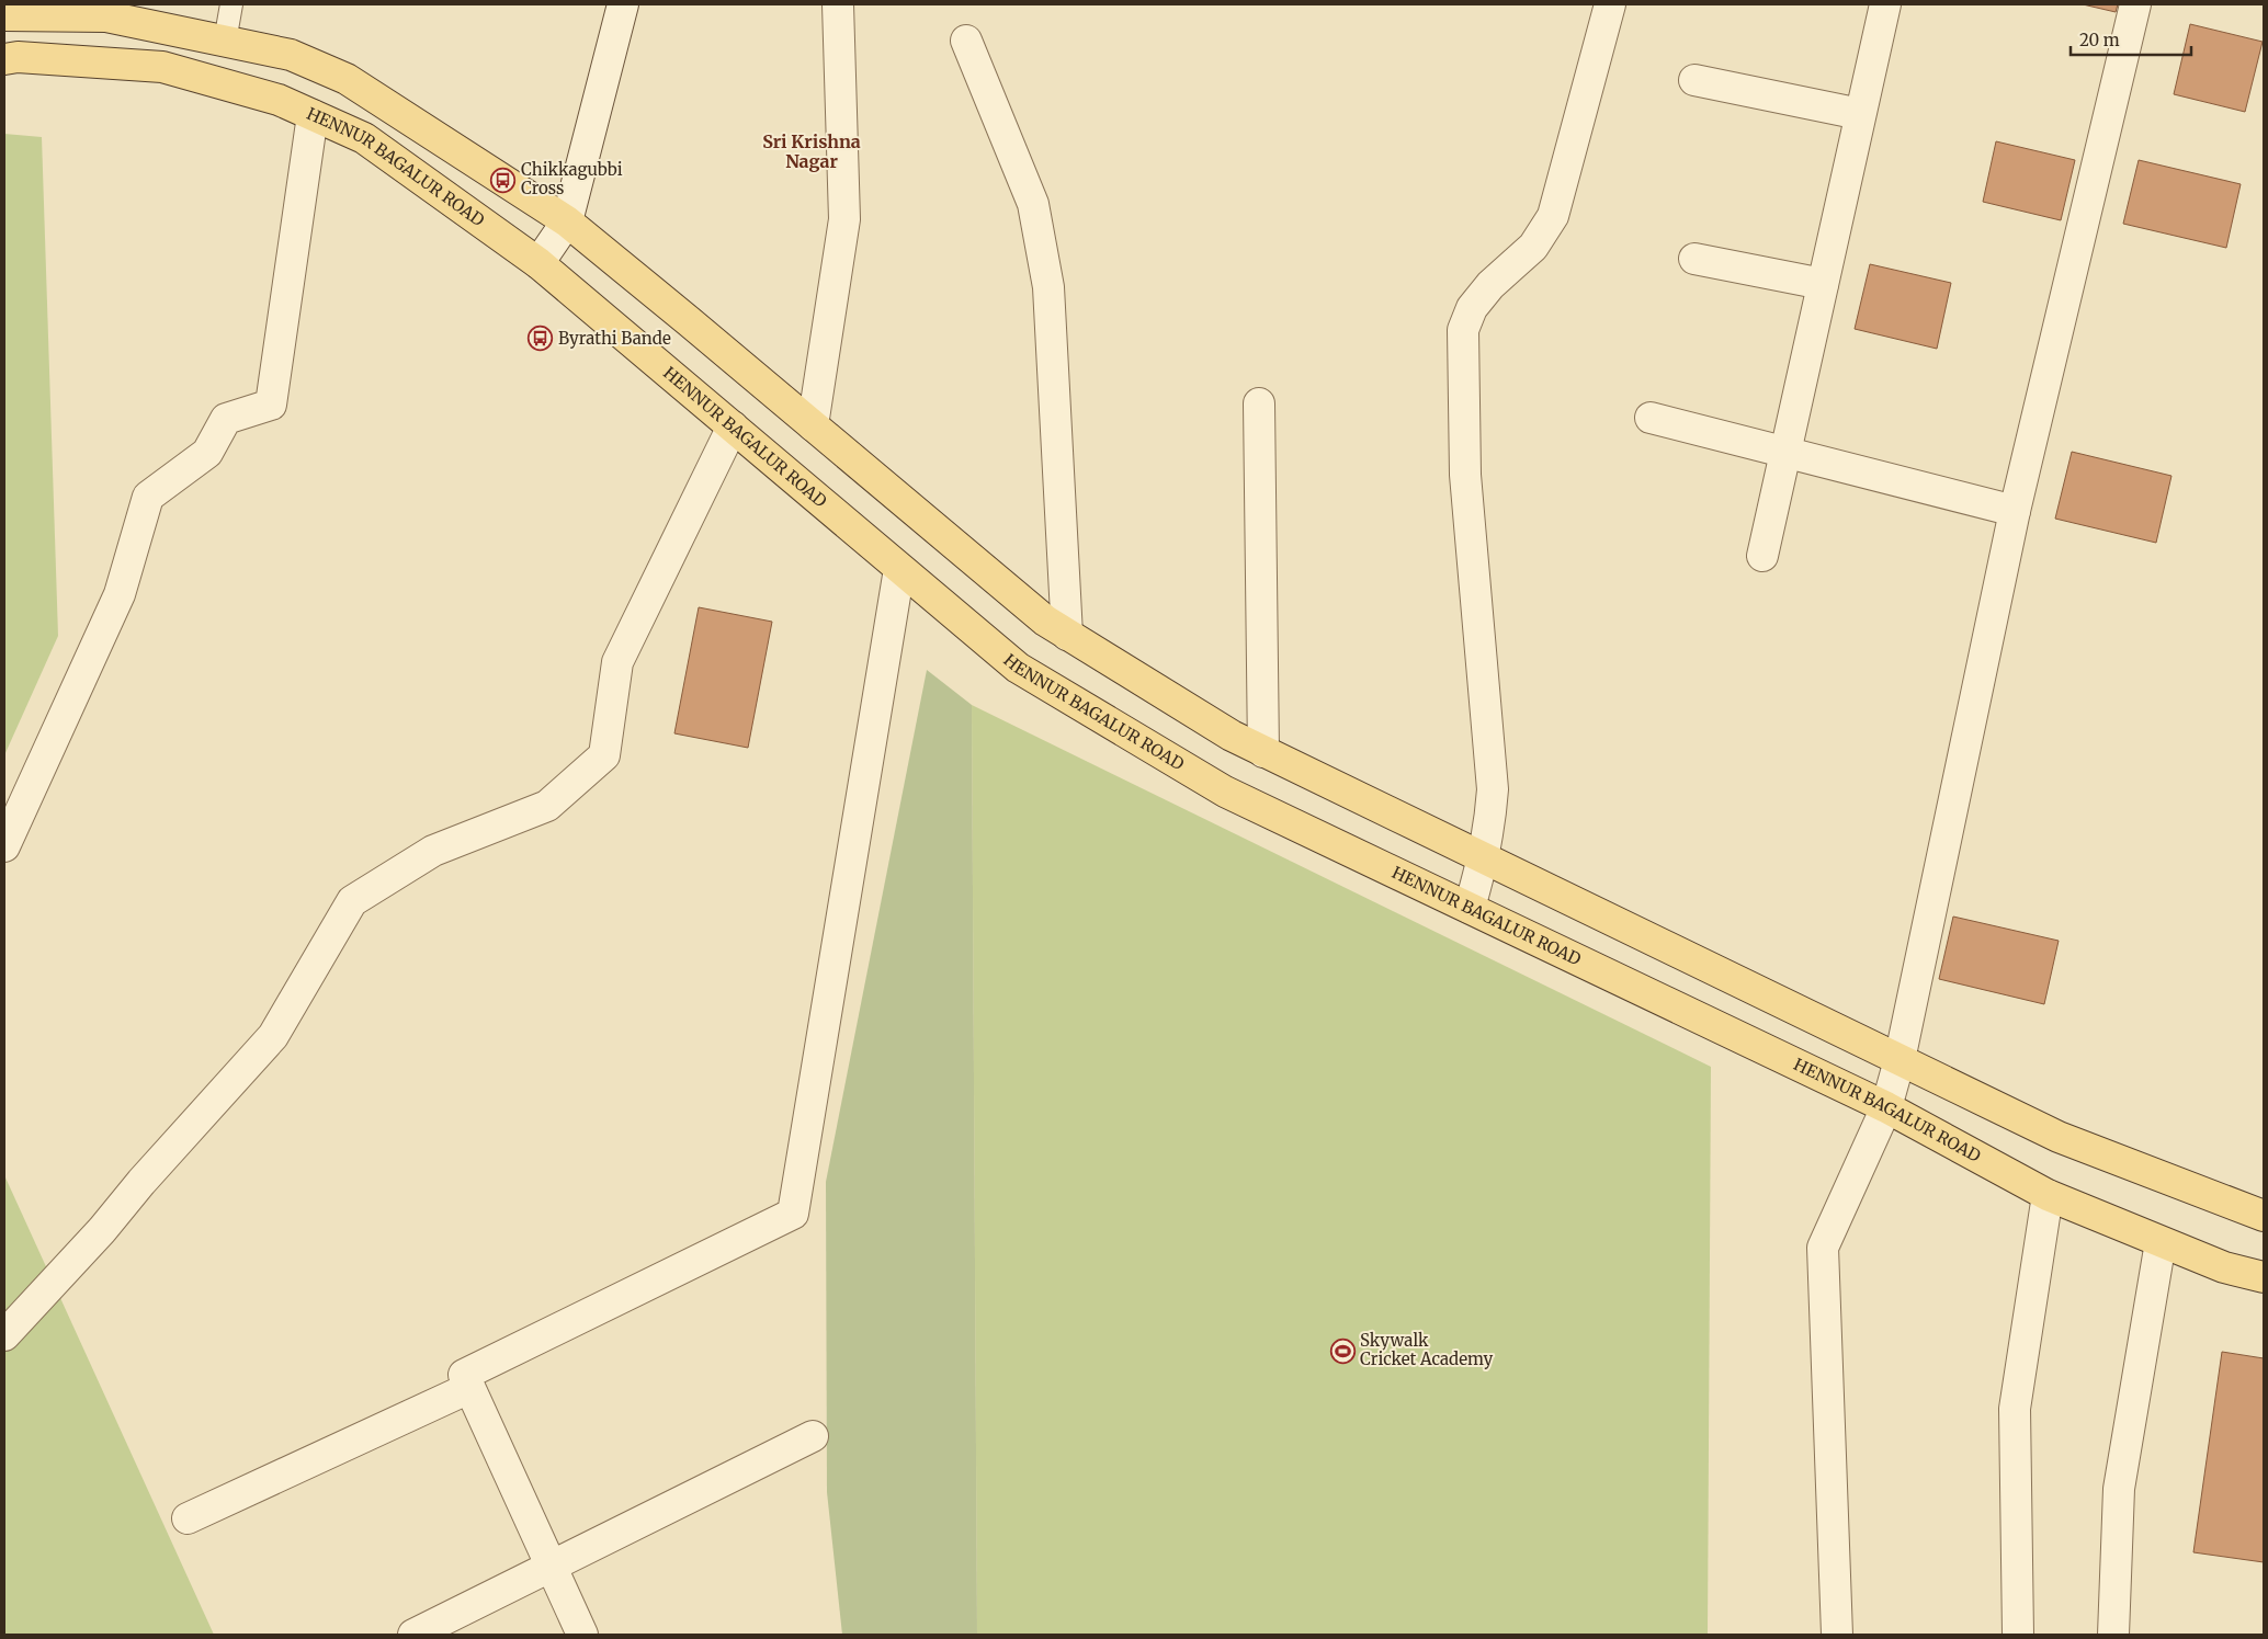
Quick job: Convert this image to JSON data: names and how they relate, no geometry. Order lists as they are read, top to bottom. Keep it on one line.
{"streets":{"main road":["HENNUR BAGALUR ROAD"]},"districts":["Sri Krishna Nagar"],"places":{"bus stop":["Chikkagubbi Cross","Byrathi Bande"],"sports":["Skywalk Cricket Academy"]},"scale_bar":"20 m"}
